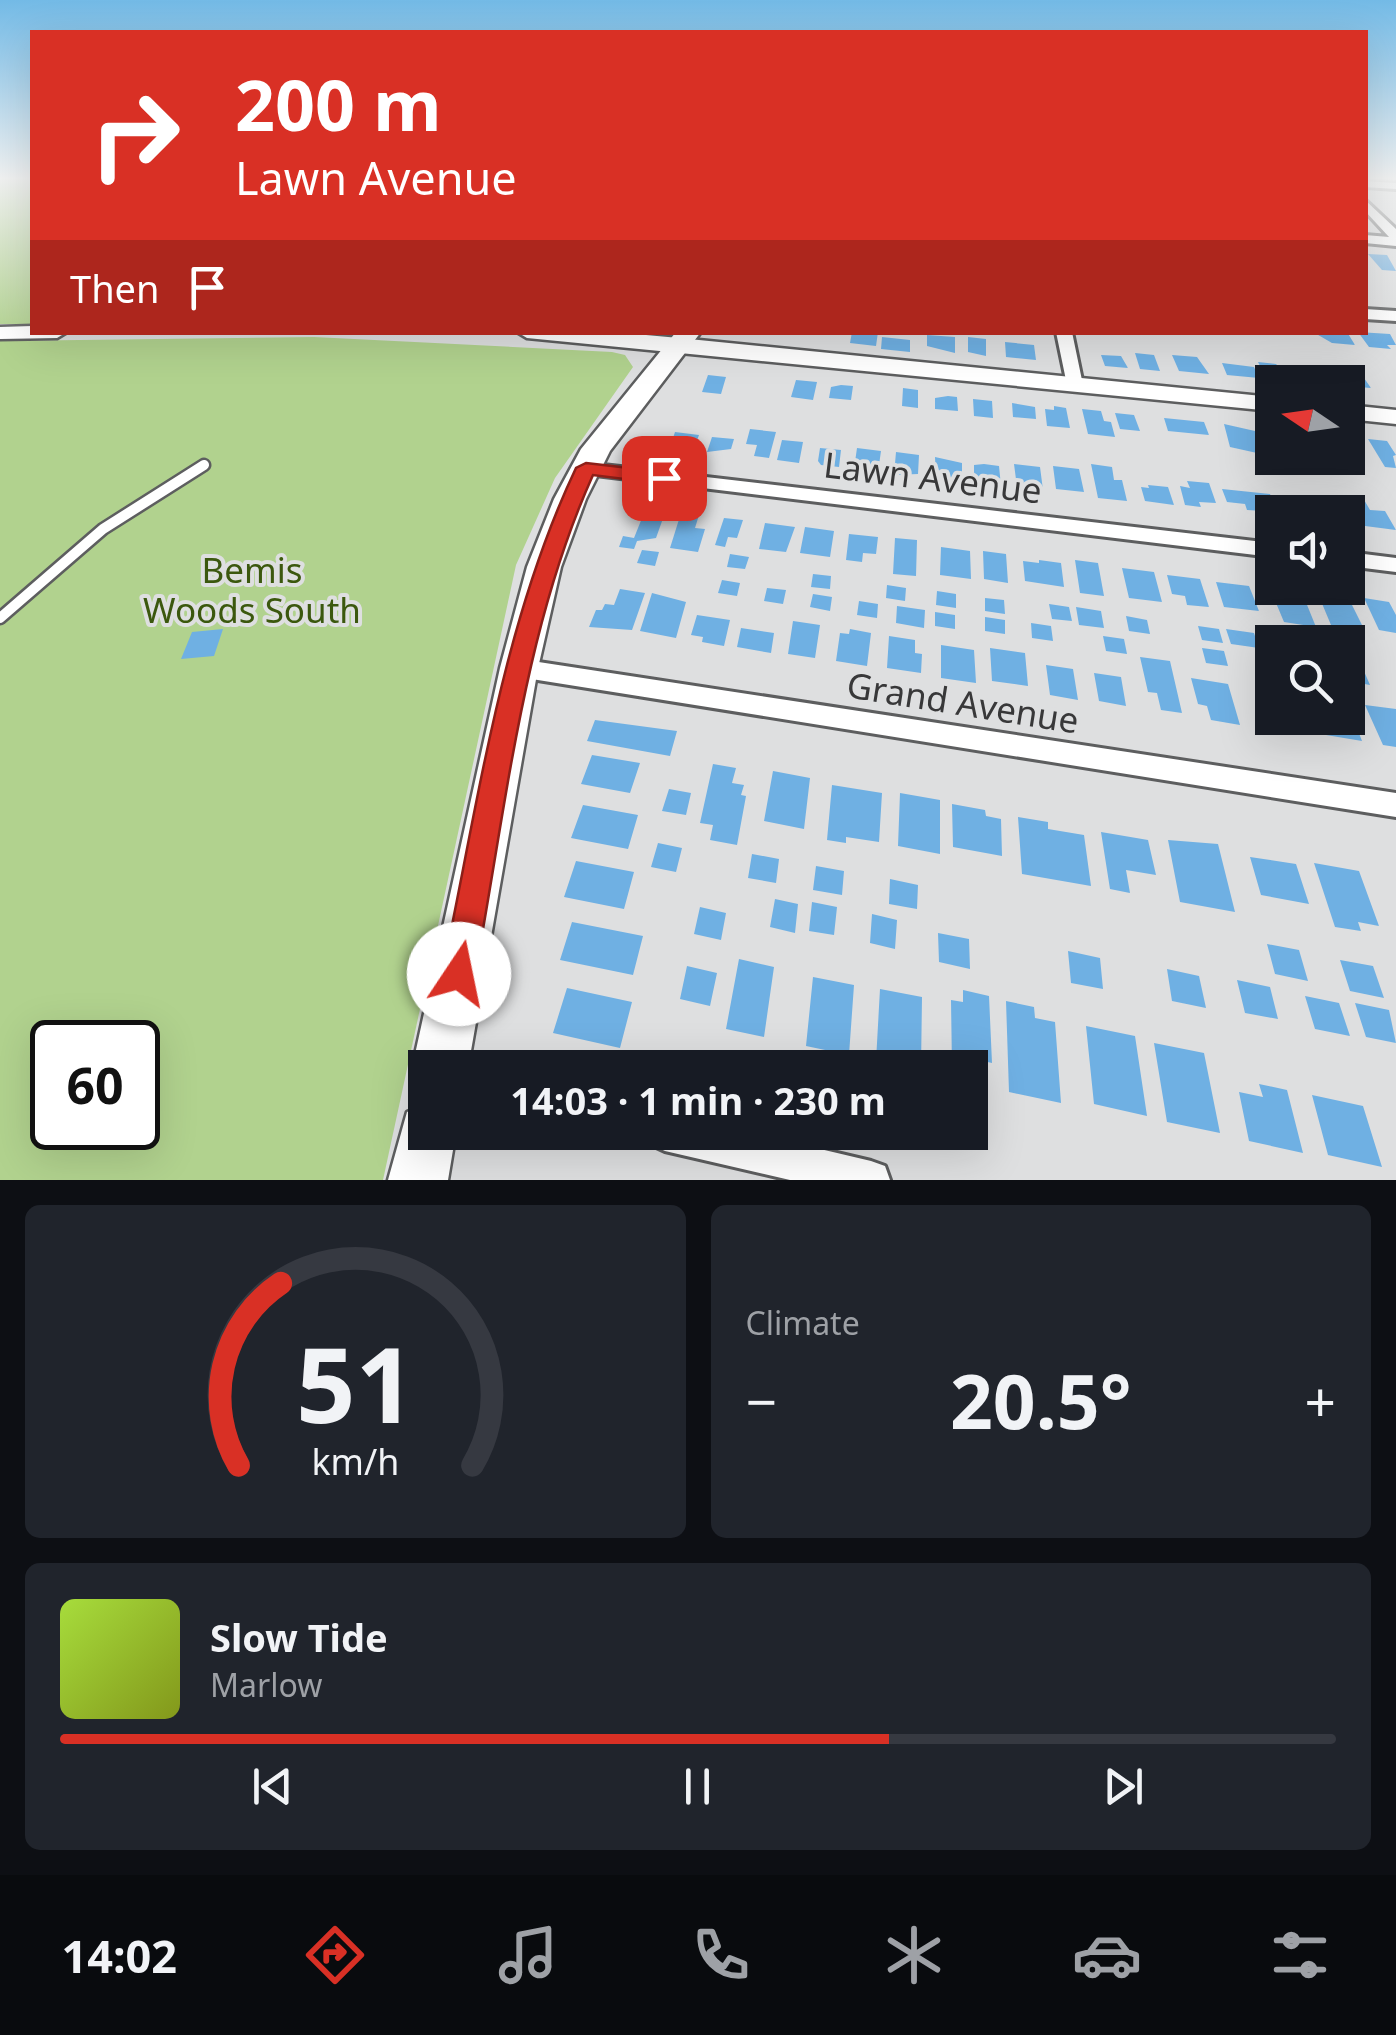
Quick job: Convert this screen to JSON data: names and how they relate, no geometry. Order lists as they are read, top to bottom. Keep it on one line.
{"streets":{"street":["Lawn Avenue","Grand Avenue"]},"parks":["Bemis Woods South"],"north":"left","page":{"turn":["200 m","Lawn Avenue"],"then":"Then","limit":"60","trip":"14:03 · 1 min · 230 m","tile":"Climate","heat":["−","20.5°","+"],"song":["Slow Tide","Marlow"],"tabs":"14:02","gauge":["51","km/h"]}}
